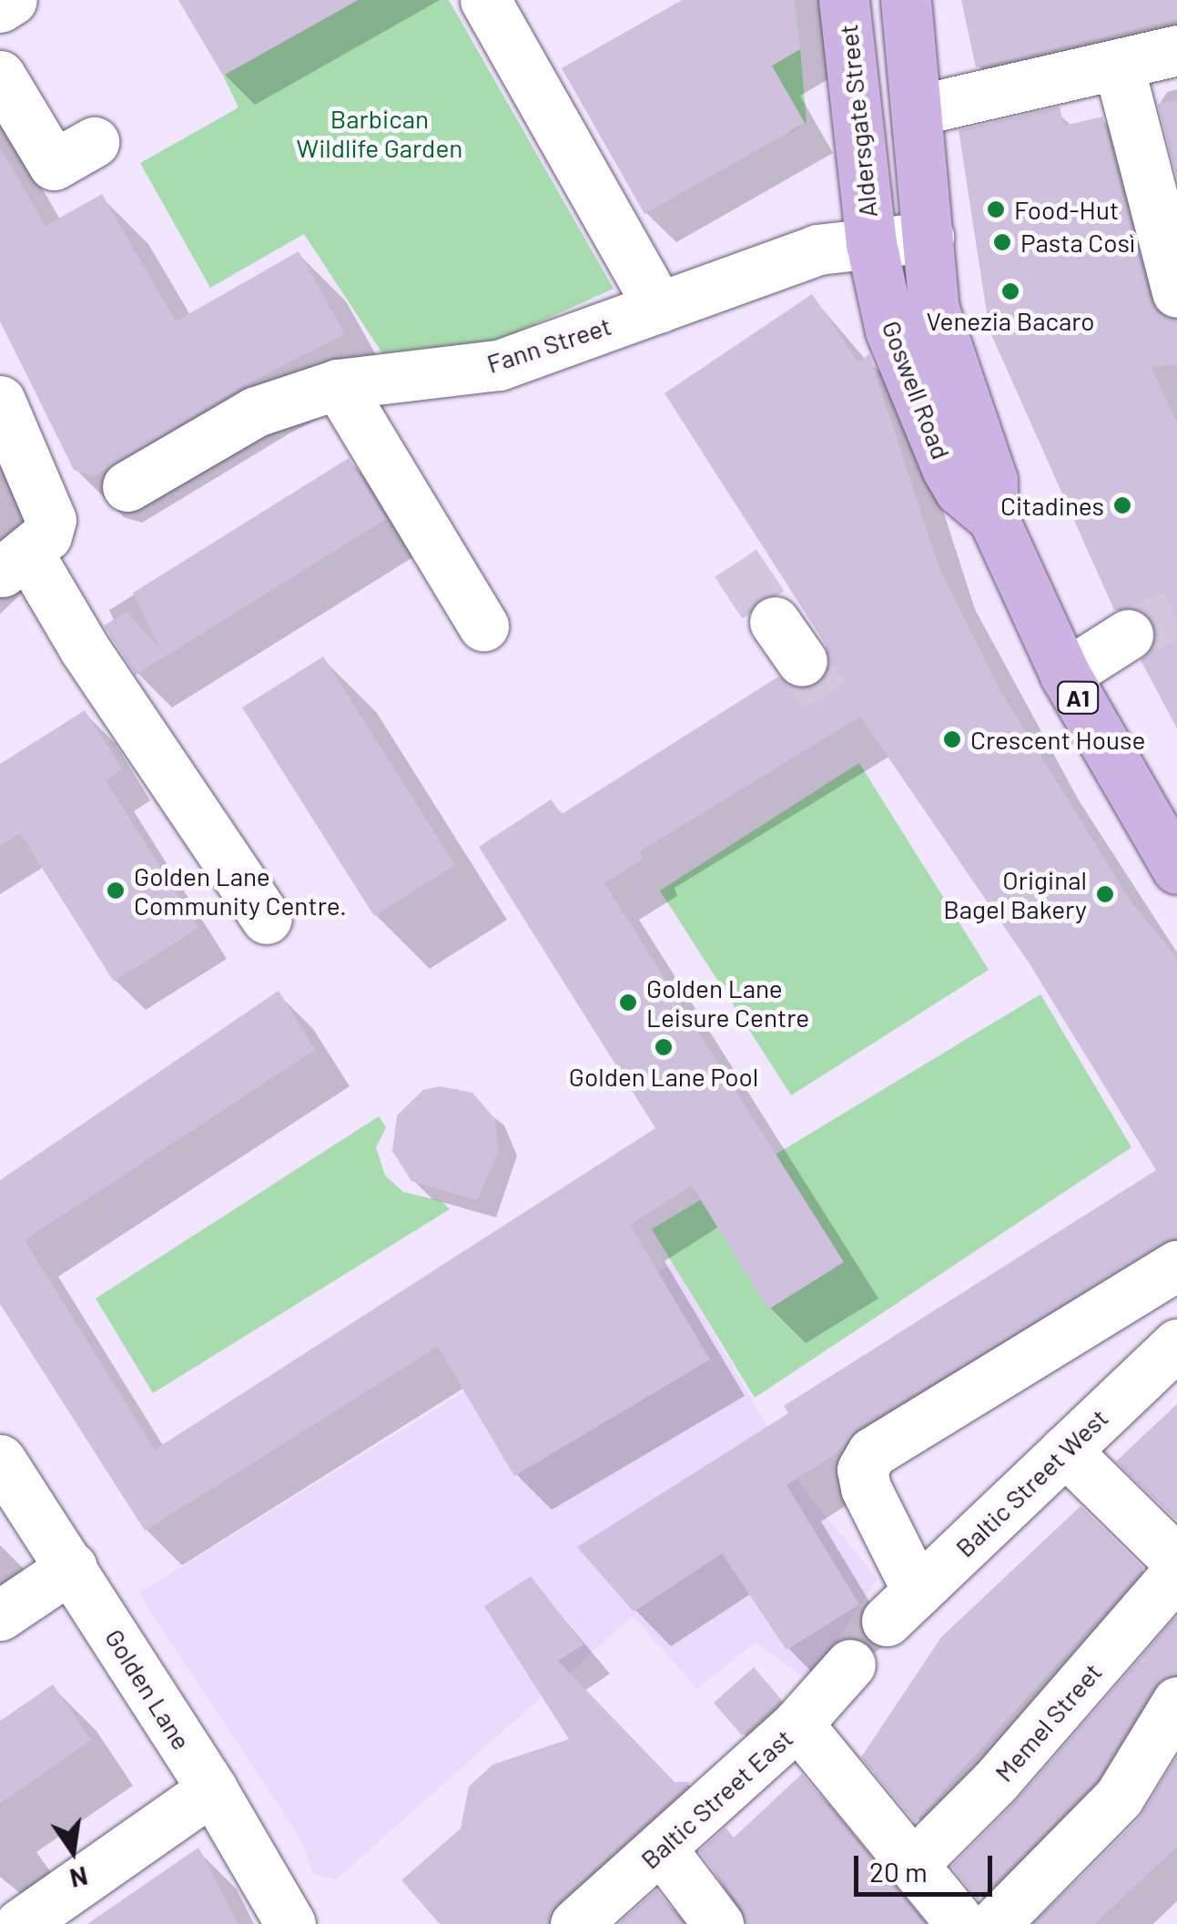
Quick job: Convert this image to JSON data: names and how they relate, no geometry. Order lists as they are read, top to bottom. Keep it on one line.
{"streets":{"main road":["Aldersgate Street","Goswell Road","A1"],"street":["Fann Street","Baltic Street West","Golden Lane","Memel Street","Baltic Street East"]},"crossings":[["Aldersgate Street","Fann Street"],["Aldersgate Street","Goswell Road"],["Fann Street","Goswell Road"],["Fann Street","A1"],["Goswell Road","A1"]],"parks":["Barbican Wildlife Garden"],"places":["Food-Hut","Pasta Così","Venezia Bacaro","Citadines","Crescent House","Golden Lane Community Centre.","Original Bagel Bakery","Golden Lane Leisure Centre","Golden Lane Pool"],"scale_bar":"20 m","north":"bottom"}
